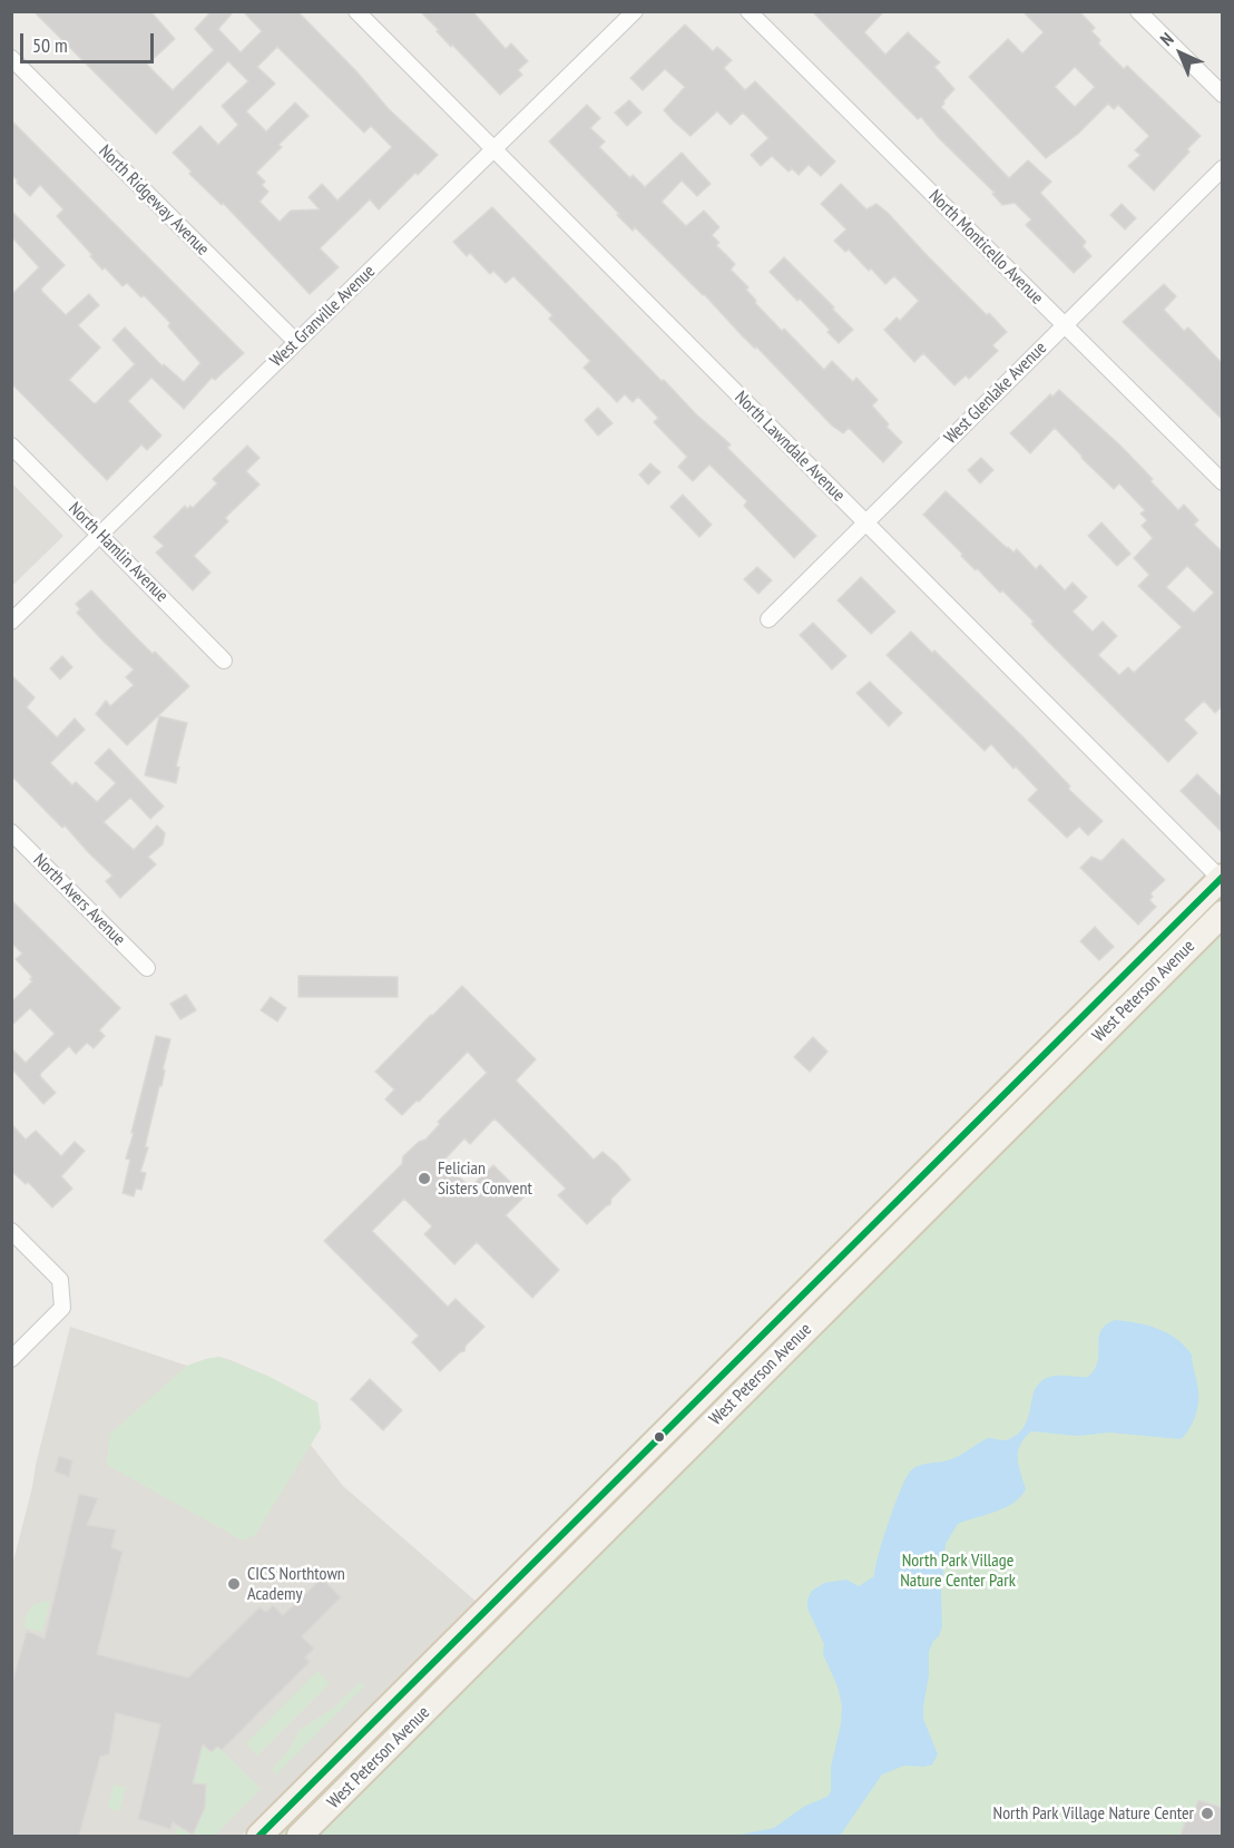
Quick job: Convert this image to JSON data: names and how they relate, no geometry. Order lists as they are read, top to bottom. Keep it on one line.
{"streets":{"main road":["West Peterson Avenue"],"street":["North Ridgeway Avenue","North Monticello Avenue","West Granville Avenue","West Glenlake Avenue","North Lawndale Avenue","North Hamlin Avenue","North Avers Avenue"]},"crossings":[["North Ridgeway Avenue","West Granville Avenue"],["North Monticello Avenue","West Glenlake Avenue"],["West Granville Avenue","North Lawndale Avenue"],["West Granville Avenue","North Hamlin Avenue"],["West Glenlake Avenue","North Lawndale Avenue"],["North Lawndale Avenue","West Peterson Avenue"]],"parks":["North Park Village Nature Center Park"],"places":["Felician Sisters Convent","CICS Northtown Academy","North Park Village Nature Center"],"scale_bar":"50 m","north":"top left"}
